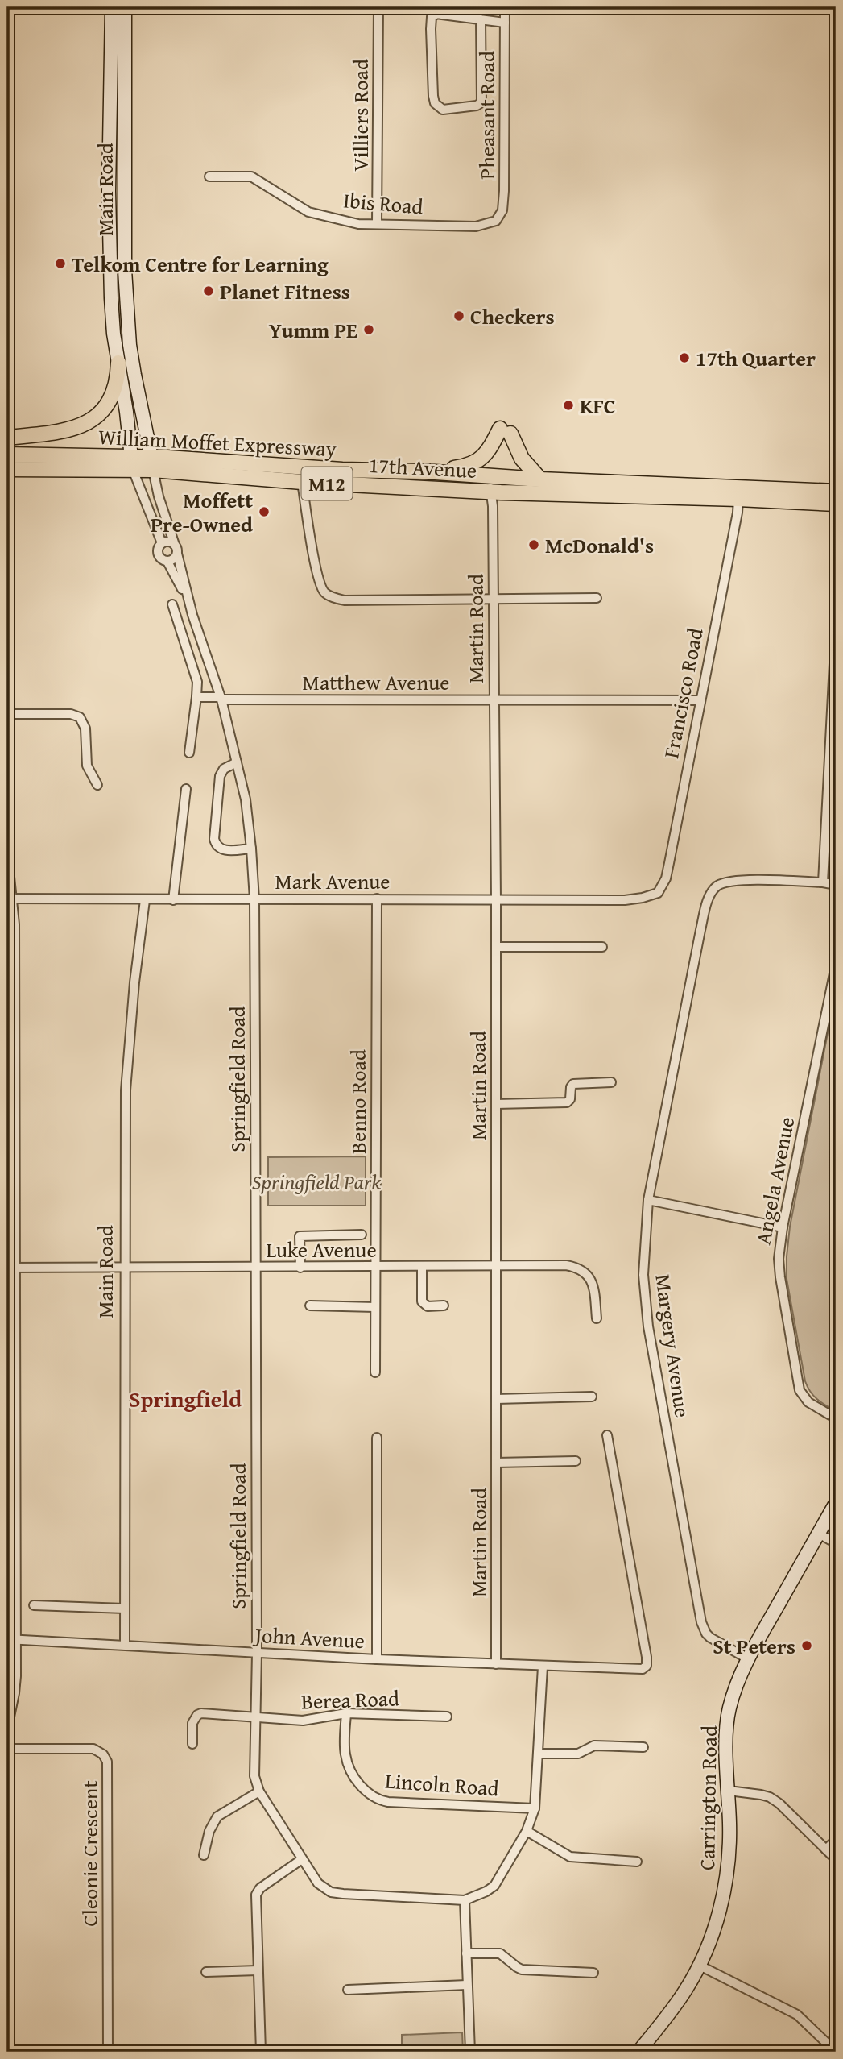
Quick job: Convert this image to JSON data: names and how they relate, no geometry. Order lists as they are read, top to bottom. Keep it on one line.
{"streets":{"main road":["Main Road","William Moffet Expressway","17th Avenue","M12","Carrington Road"],"street":["Villiers Road","Pheasant Road","Ibis Road","Martin Road","Matthew Avenue","Francisco Road","Mark Avenue","Springfield Road","Benno Road","Angela Avenue","Luke Avenue","Margery Avenue","John Avenue","Berea Road","Lincoln Road","Cleonie Crescent"]},"crossings":[["Villiers Road","Ibis Road"],["Pheasant Road","Ibis Road"],["Main Road","William Moffet Expressway"],["Main Road","17th Avenue"],["Main Road","Mark Avenue"],["Main Road","Springfield Road"],["Main Road","Luke Avenue"],["Main Road","John Avenue"],["William Moffet Expressway","17th Avenue"],["William Moffet Expressway","Martin Road"],["William Moffet Expressway","Springfield Road"],["17th Avenue","Martin Road"],["17th Avenue","Francisco Road"],["17th Avenue","Springfield Road"],["Martin Road","Matthew Avenue"],["Martin Road","Mark Avenue"],["Martin Road","Luke Avenue"],["Martin Road","John Avenue"],["Matthew Avenue","Francisco Road"],["Matthew Avenue","Springfield Road"],["Francisco Road","Mark Avenue"],["Mark Avenue","Springfield Road"],["Mark Avenue","Benno Road"],["Springfield Road","Luke Avenue"],["Springfield Road","John Avenue"],["Springfield Road","Berea Road"],["Benno Road","Luke Avenue"],["Margery Avenue","Carrington Road"],["Berea Road","Lincoln Road"]],"districts":["Springfield"],"parks":["Springfield Park"],"places":["Telkom Centre for Learning","Planet Fitness","Checkers","Yumm PE","17th Quarter","KFC","Moffett Pre-Owned","McDonald's","St Peters"]}
